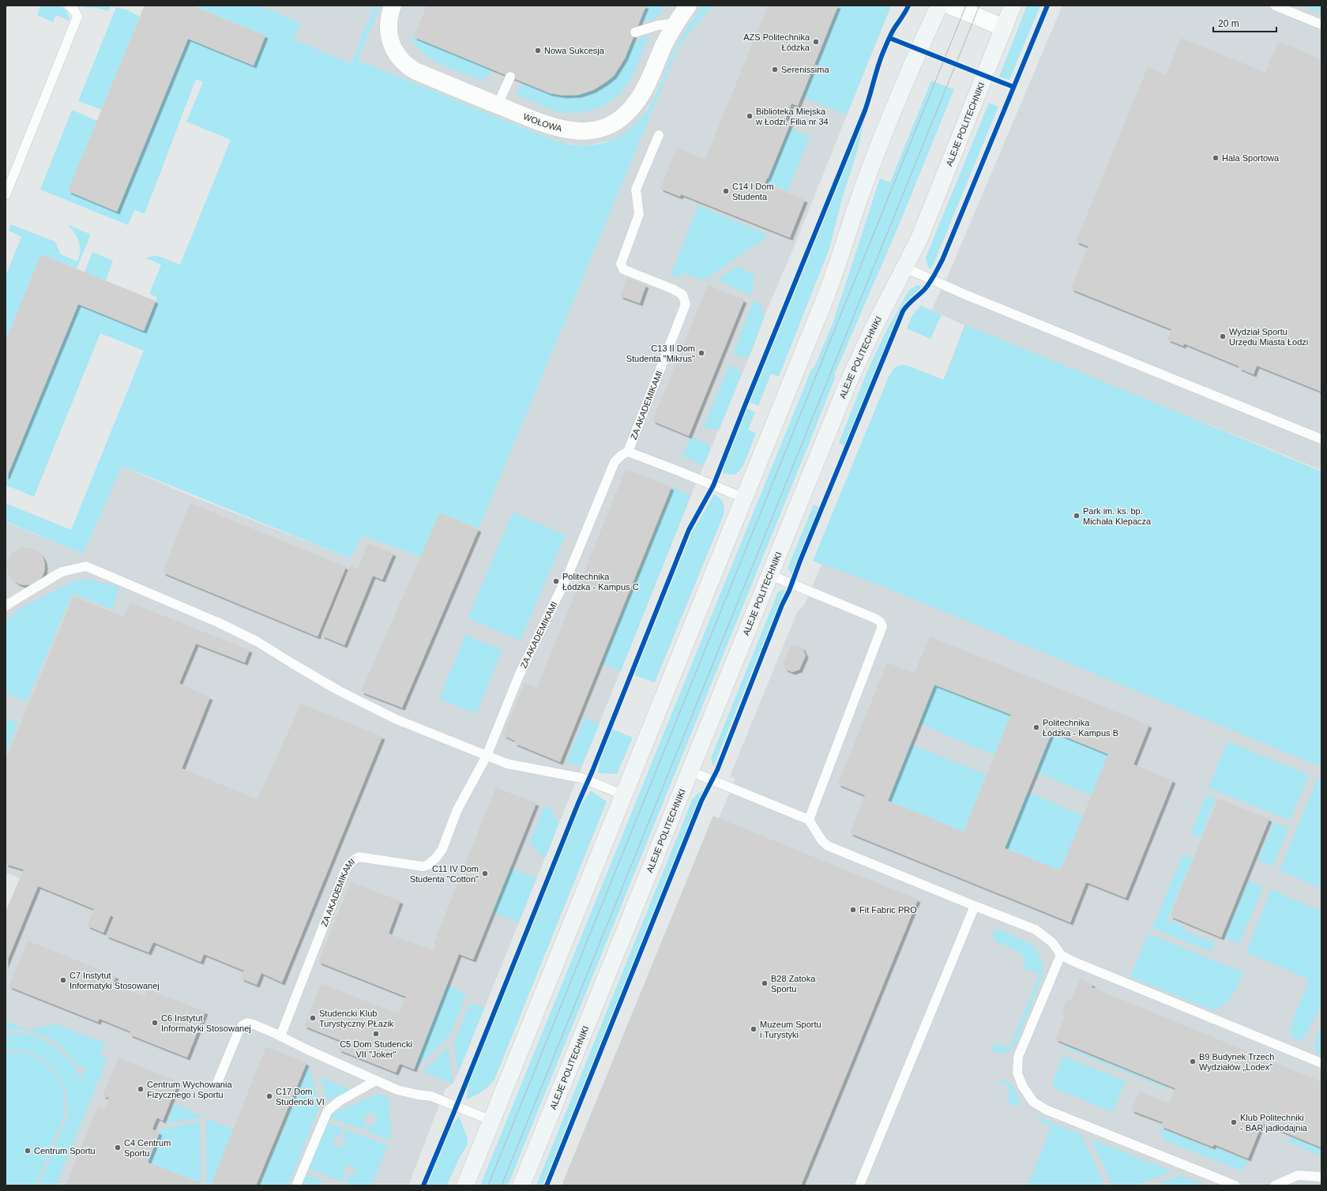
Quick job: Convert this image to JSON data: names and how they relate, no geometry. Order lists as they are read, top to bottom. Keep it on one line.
{"streets":{"main road":["ALEJE POLITECHNIKI"],"street":["WOŁOWA"],"lane":["ZA AKADEMIKAMI"]},"places":["AZS Politechnika Łódzka","Nowa Sukcesja","Serenissima","Biblioteka Miejska w Łodzi, Filia nr 34","Hala Sportowa","C14 I Dom Studenta","Wydział Sportu Urzędu Miasta Łodzi","C13 II Dom Studenta \"Mikrus\"","Park im. ks. bp. Michała Klepacza","Politechnika Łódzka - Kampus C","Politechnika Łódzka - Kampus B","C11 IV Dom Studenta \"Cotton\"","Fit Fabric PRO","C7 Instytut Informatyki Stosowanej","B28 Zatoka Sportu","Studencki Klub Turystyczny PŁazik","C6 Instytut Informatyki Stosowanej","Muzeum Sportu i Turystyki","C5 Dom Studencki VII \"Joker\"","B9 Budynek Trzech Wydziałów „Lodex”","Centrum Wychowania Fizycznego i Sportu","C17 Dom Studencki VI","Klub Politechniki - BAR jadłodajnia","C4 Centrum Sportu","Centrum Sportu"],"scale_bar":"20 m"}
